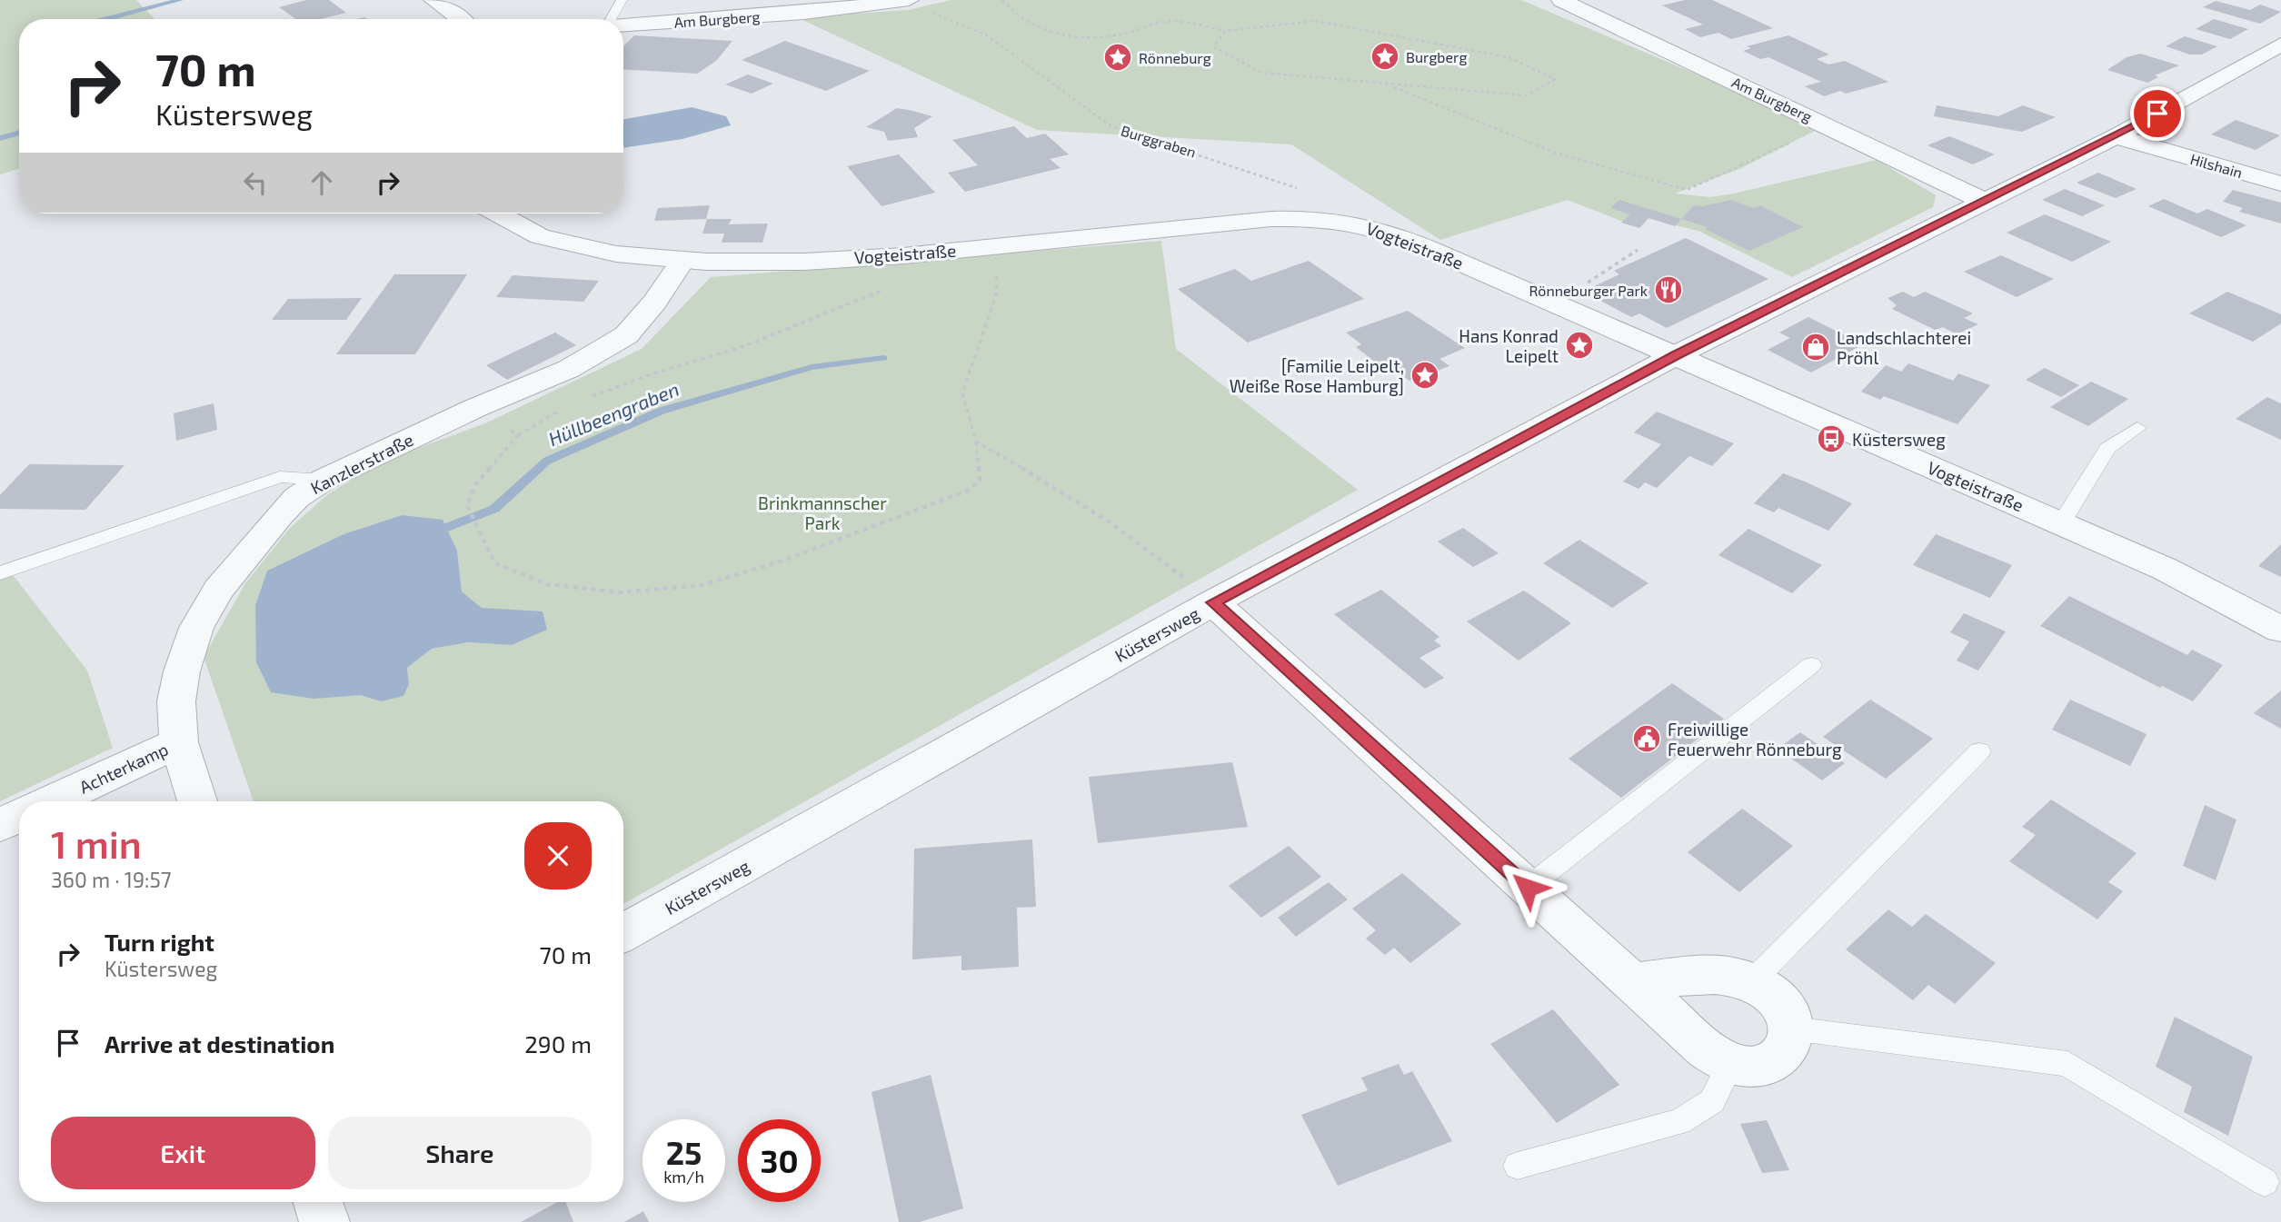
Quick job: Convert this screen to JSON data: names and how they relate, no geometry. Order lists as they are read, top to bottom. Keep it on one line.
{"streets":{"street":["Am Burgberg","Hilshain","Vogteistraße","Kanzlerstraße","Küstersweg","Achterkamp"],"path":["Burggraben"]},"crossings":[["Am Burgberg","Burggraben"],["Am Burgberg","Küstersweg"],["Burggraben","Vogteistraße"],["Hilshain","Küstersweg"],["Vogteistraße","Kanzlerstraße"],["Vogteistraße","Küstersweg"],["Kanzlerstraße","Achterkamp"]],"water":["Hüllbeengraben"],"parks":["Brinkmannscher Park"],"places":{"place":["Burgberg","Rönneburg","Hans Konrad Leipelt","[Familie Leipelt, Weiße Rose Hamburg]"],"restaurant":["Rönneburger Park"],"shop":["Landschlachterei Pröhl"],"bus stop":["Küstersweg"],"public building":["Freiwillige Feuerwehr Rönneburg"]},"page":{"turn":["70 m","Küstersweg"],"heading":["1 min","360 m · 19:57"],"list":[{"name":"Turn right","note":"Küstersweg","value":"70 m"},{"name":"Arrive at destination","value":"290 m"}],"buttons":["Exit","Share"],"speed":"25 km/h","limit":"30"}}
